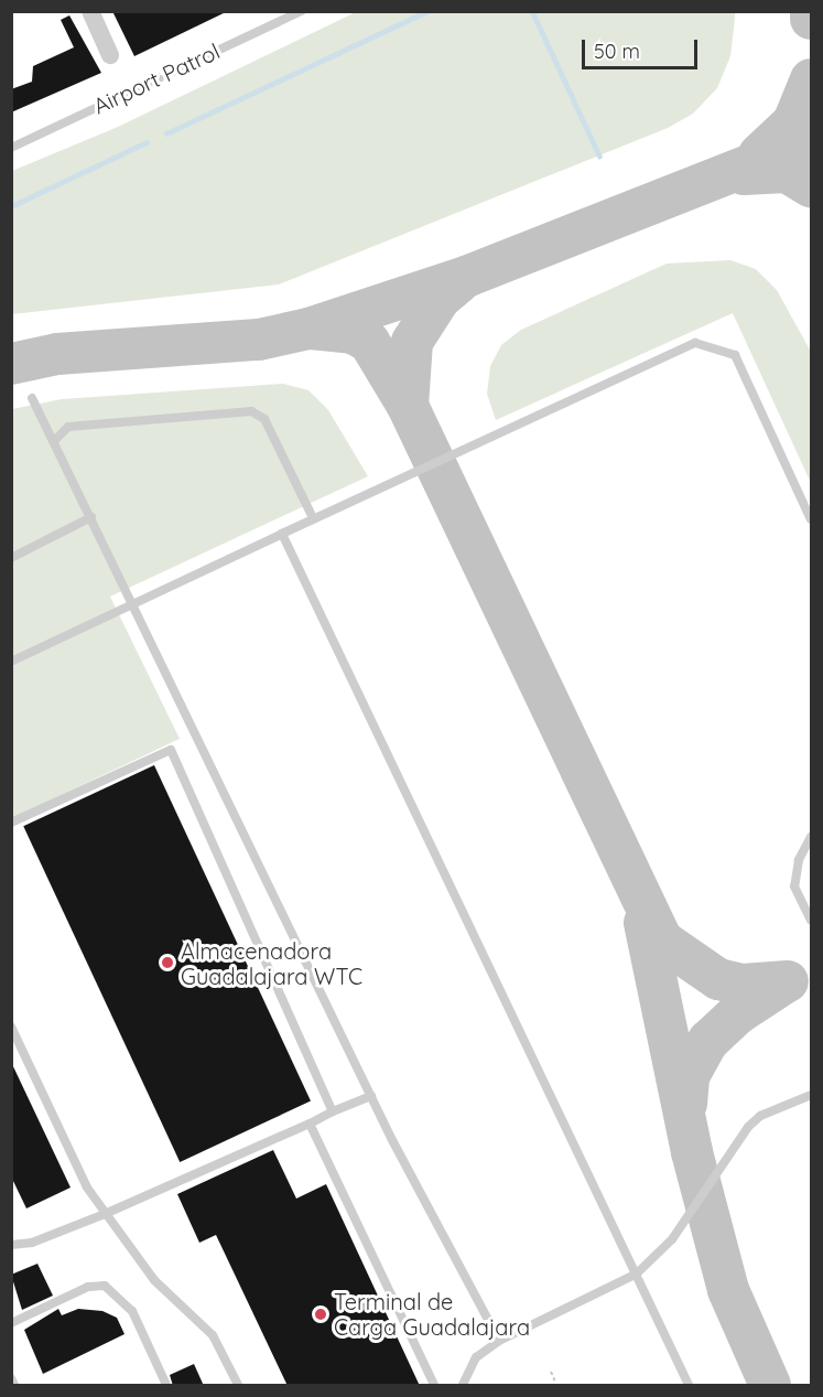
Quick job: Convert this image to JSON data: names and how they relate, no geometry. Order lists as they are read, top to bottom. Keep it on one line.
{"streets":{"lane":["Airport Patrol"]},"places":["Almacenadora Guadalajara WTC","Terminal de Carga Guadalajara"],"scale_bar":"50 m"}
